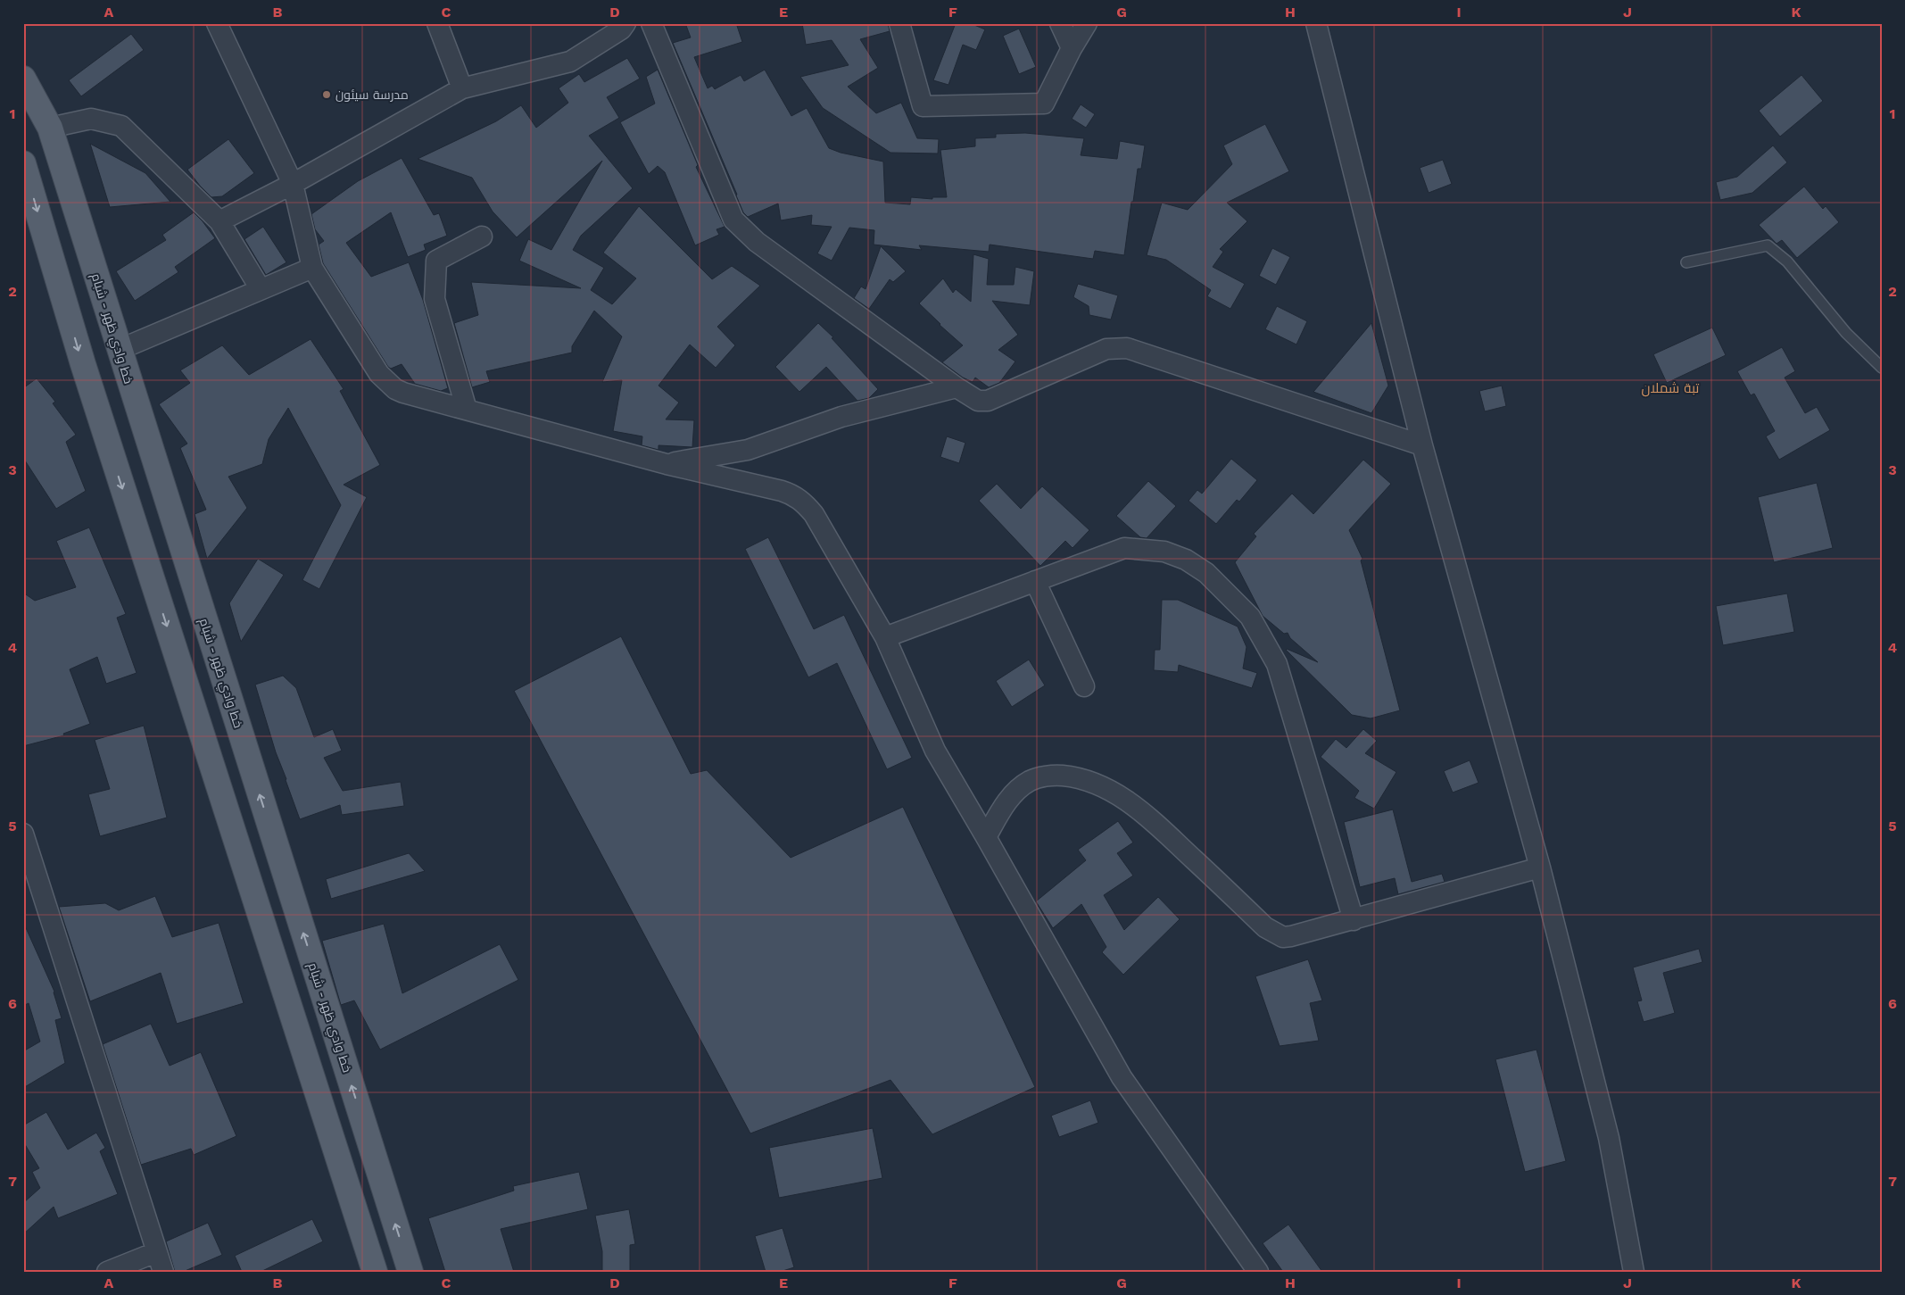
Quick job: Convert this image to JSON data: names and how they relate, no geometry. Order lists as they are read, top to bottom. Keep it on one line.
{"streets":{"main road":["خط وادي ظهر - شبام"]},"districts":["تبة شملان"],"places":["مدرسة سيئون"],"grid":{"columns":["A","B","C","D","E","F","G","H","I","J","K"],"rows":["1","2","3","4","5","6","7"]}}
